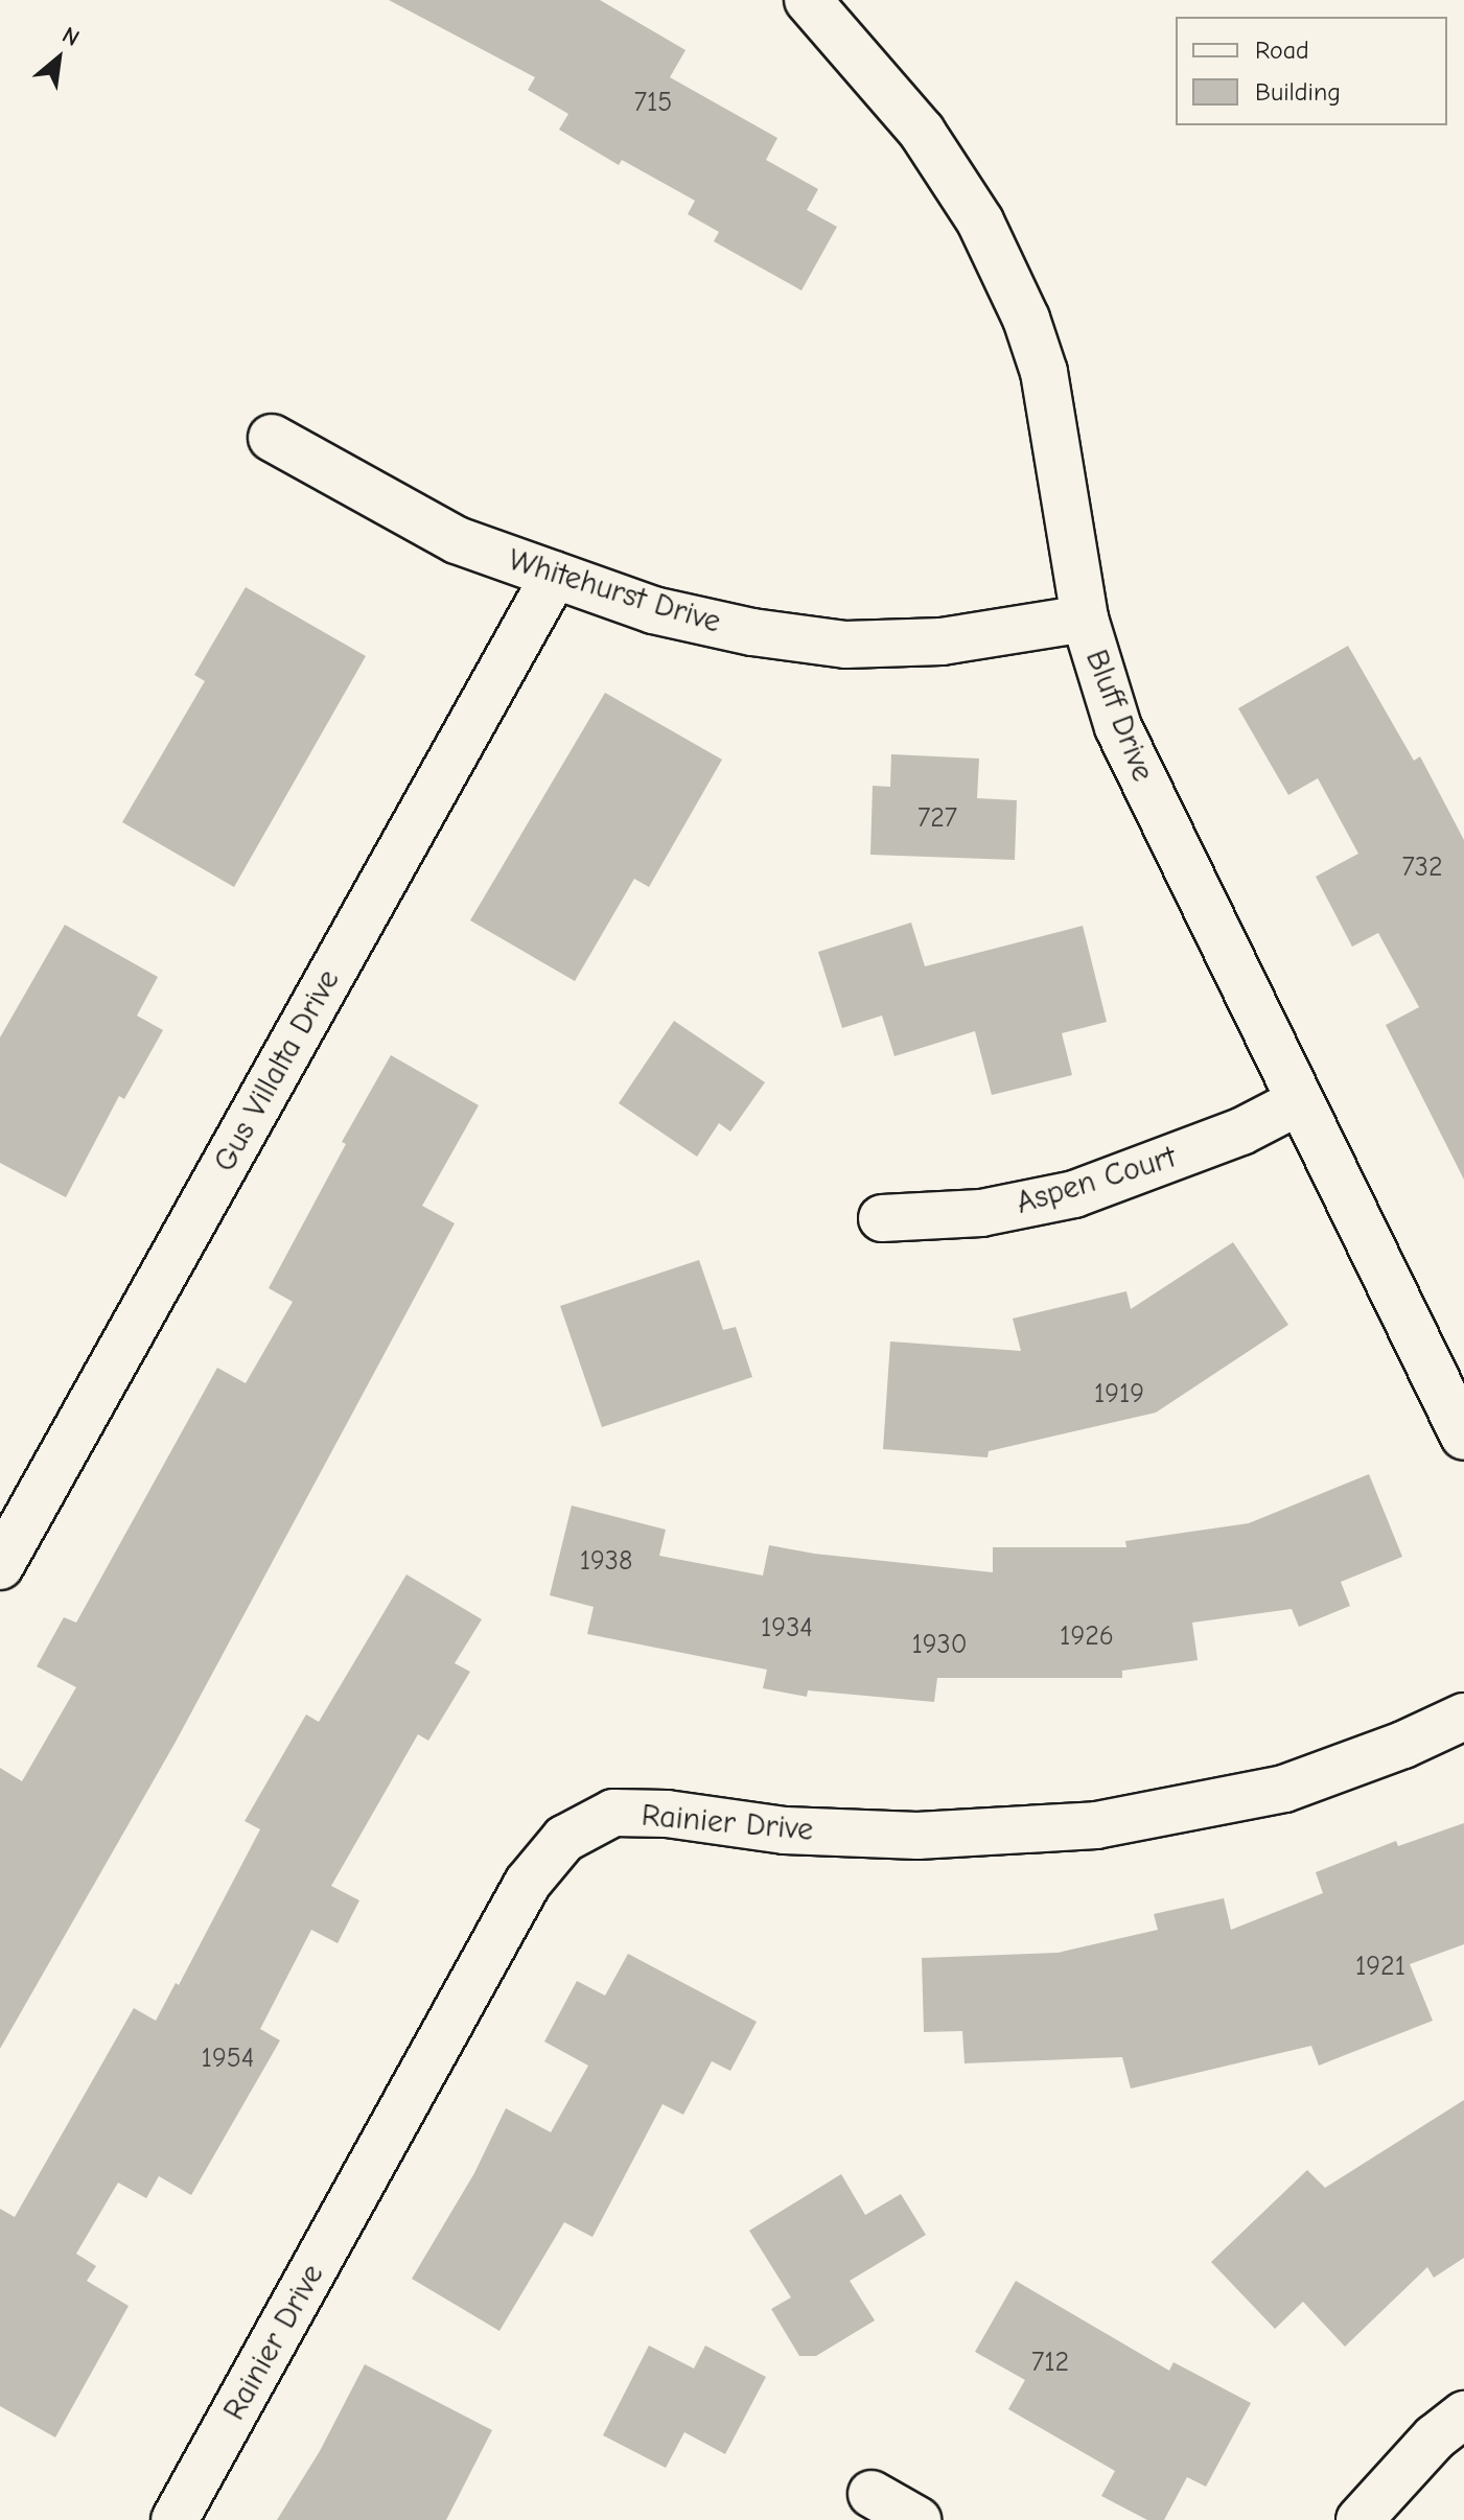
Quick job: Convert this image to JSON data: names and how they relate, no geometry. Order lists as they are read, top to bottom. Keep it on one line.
{"streets":{"street":["Whitehurst Drive","Bluff Drive","Gus Villalta Drive","Aspen Court","Rainier Drive"]},"crossings":[["Whitehurst Drive","Bluff Drive"],["Whitehurst Drive","Gus Villalta Drive"],["Bluff Drive","Aspen Court"]],"house_numbers":["715","727","732","1919","1938","1934","1926","1930","1921","1954","712"],"legend":["Road","Building"],"north":"top right"}
